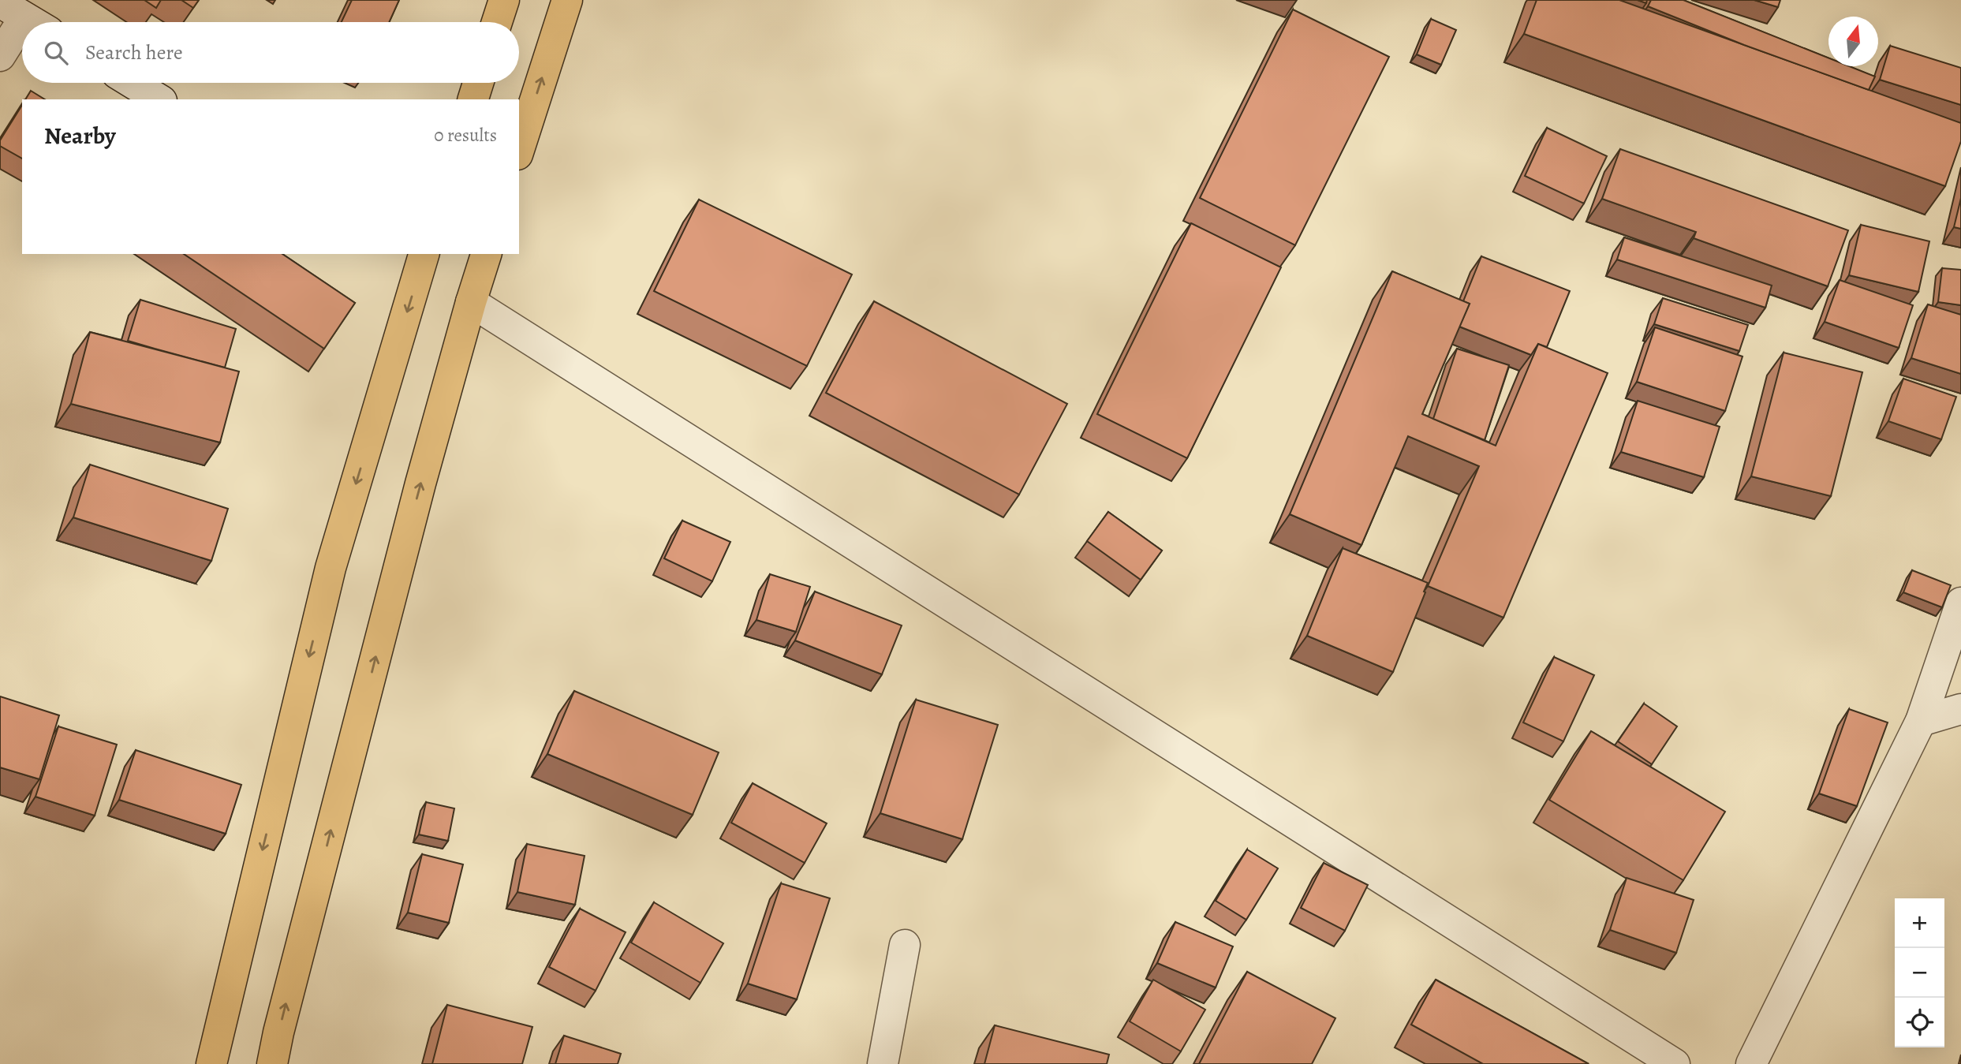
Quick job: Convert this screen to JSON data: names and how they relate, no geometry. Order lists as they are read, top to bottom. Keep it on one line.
{"north":"top","page":{"search":"Search here","heading":["Nearby","0 results"],"map_buttons":["+","−"]}}
